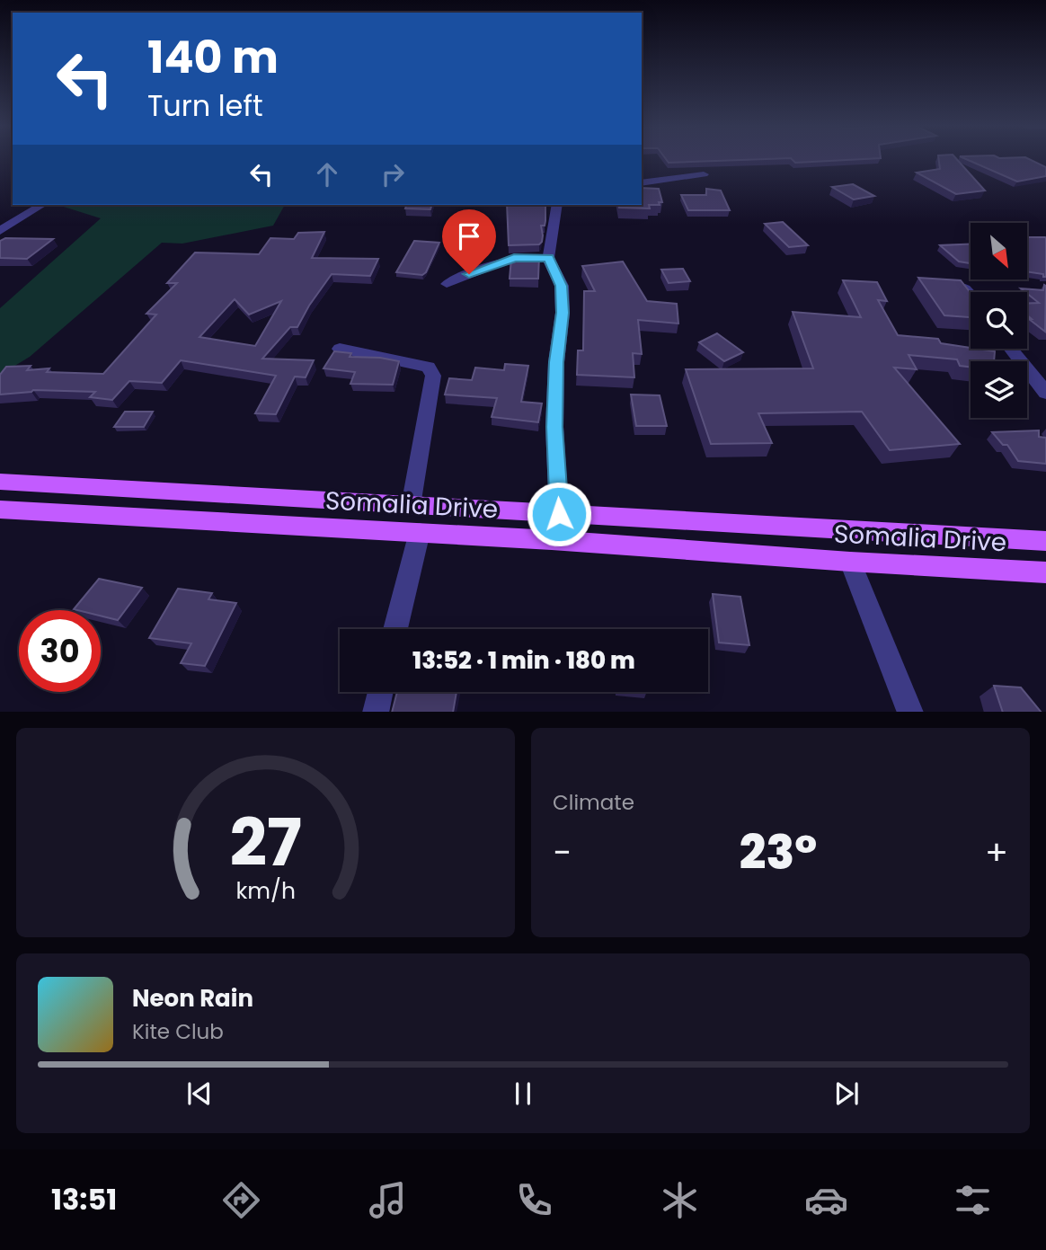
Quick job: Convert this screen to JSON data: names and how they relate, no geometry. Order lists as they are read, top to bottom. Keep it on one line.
{"streets":{"main road":["Somalia Drive"]},"north":"bottom right","page":{"turn":["140 m","Turn left"],"limit":"30","trip":"13:52 · 1 min · 180 m","tile":"Climate","heat":["−","23°","+"],"song":["Neon Rain","Kite Club"],"tabs":"13:51","gauge":["27","km/h"]}}
